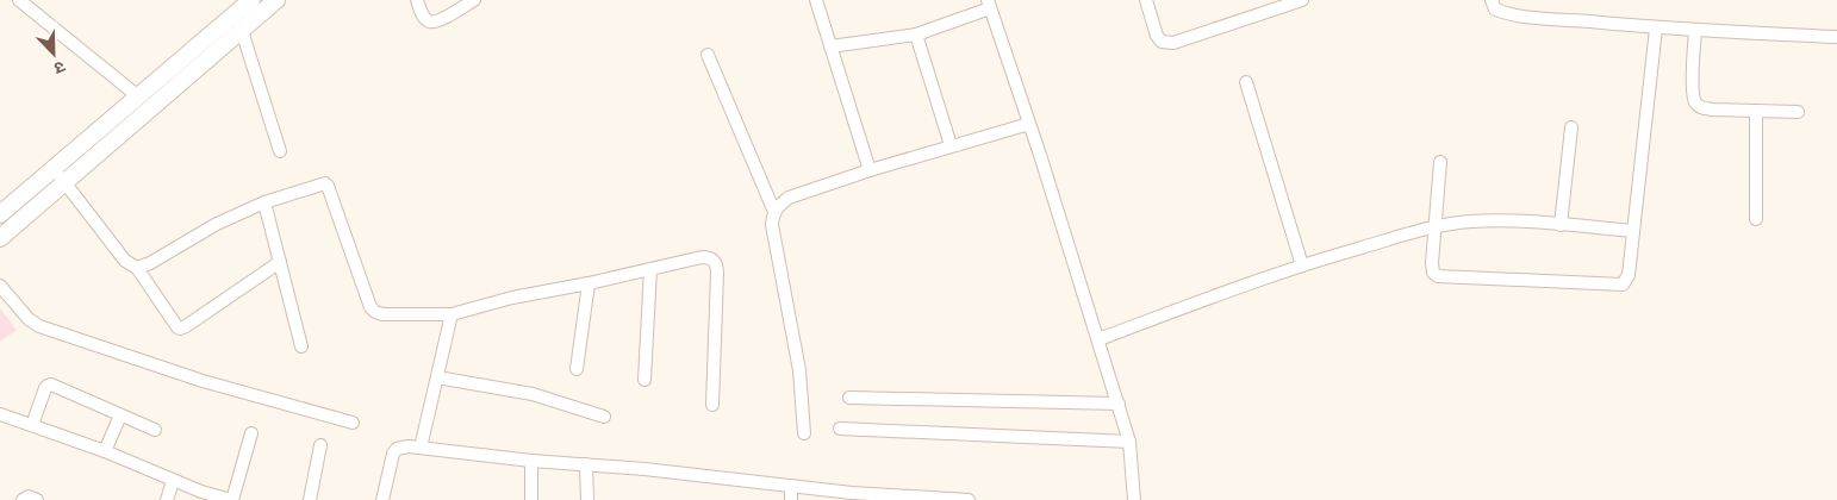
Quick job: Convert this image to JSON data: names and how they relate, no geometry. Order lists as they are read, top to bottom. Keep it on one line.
{"north":"bottom right"}
